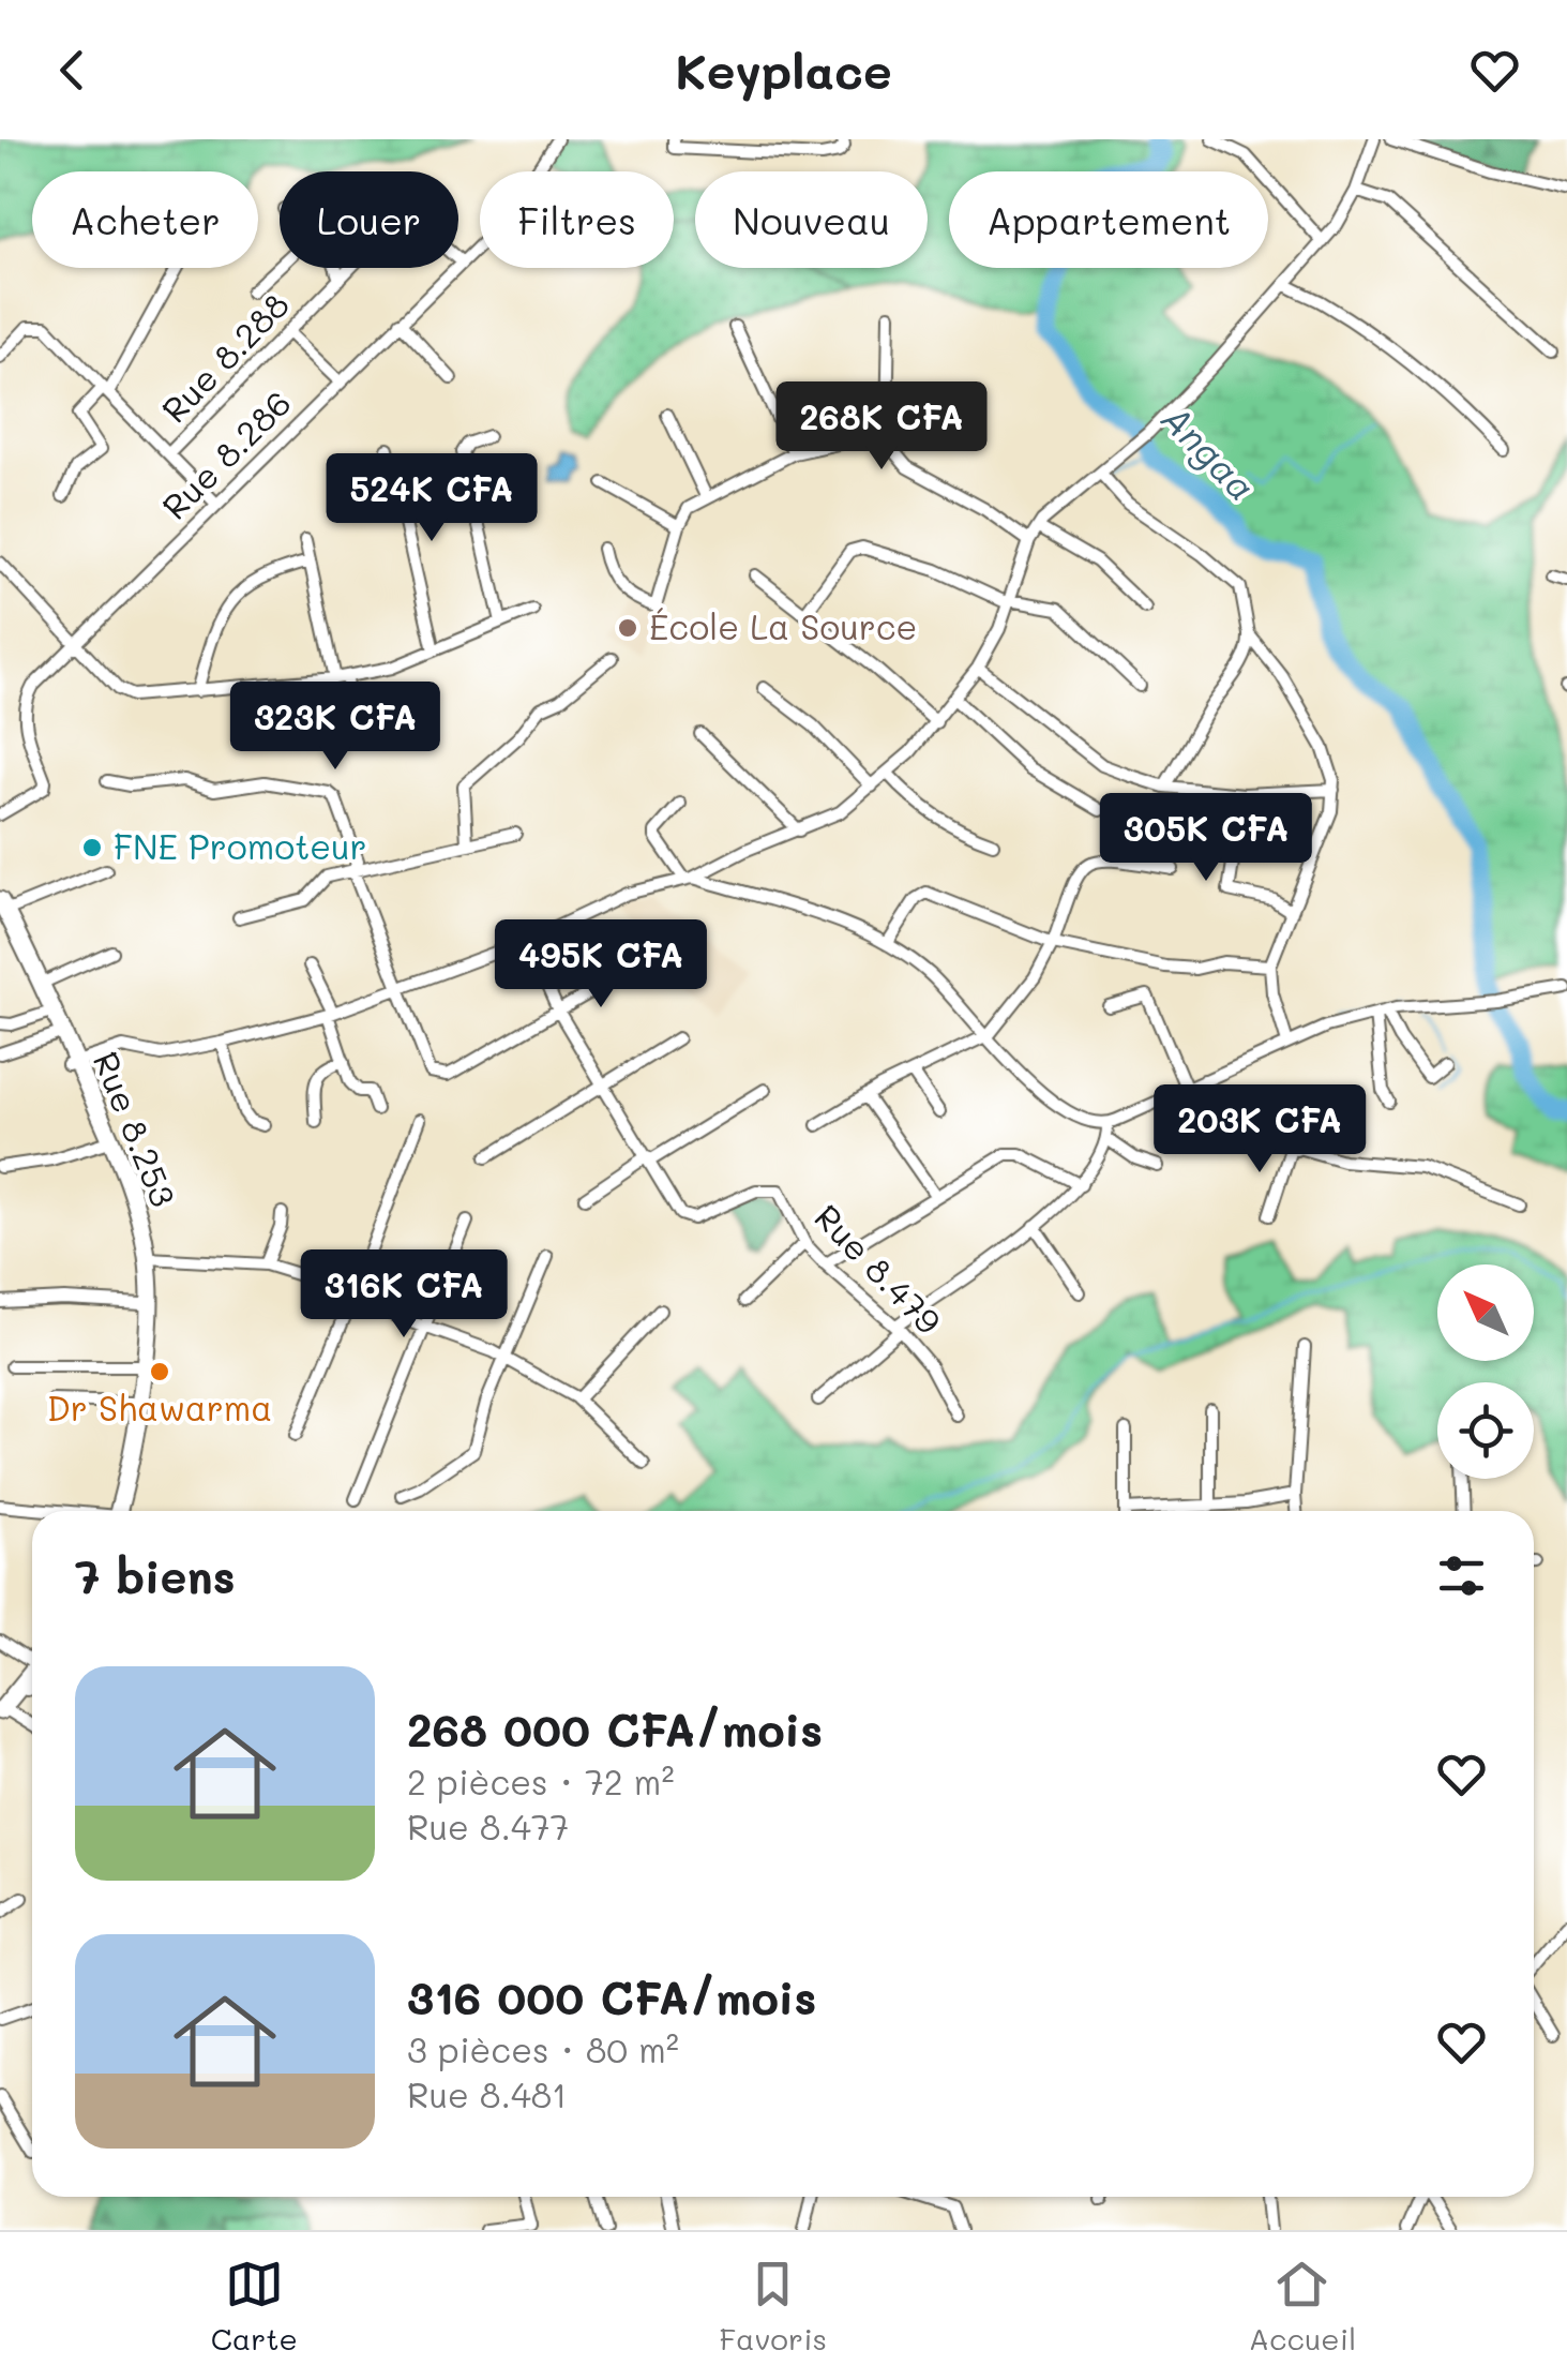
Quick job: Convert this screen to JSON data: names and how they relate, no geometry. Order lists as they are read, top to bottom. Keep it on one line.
{"streets":{"highway":["Rue 8.253"],"street":["Rue 8.288","Rue 8.286","Rue 8.479"]},"crossings":[["Rue 8.288","Rue 8.286"]],"water":["Angaa"],"places":["École La Source","FNE Promoteur","Dr Shawarma"],"north":"top left","page":{"header":"Keyplace","chip":["Acheter","Louer","Filtres","Nouveau","Appartement"],"price":["268K CFA","524K CFA","323K CFA","305K CFA","495K CFA","203K CFA","316K CFA"],"heading":"7 biens","list":[{"name":"268 000 CFA/mois","note":"2 pièces · 72 m² · Rue 8.477"},{"name":"316 000 CFA/mois","note":"3 pièces · 80 m² · Rue 8.481"}],"tabs":["Carte","Favoris","Accueil"]}}
